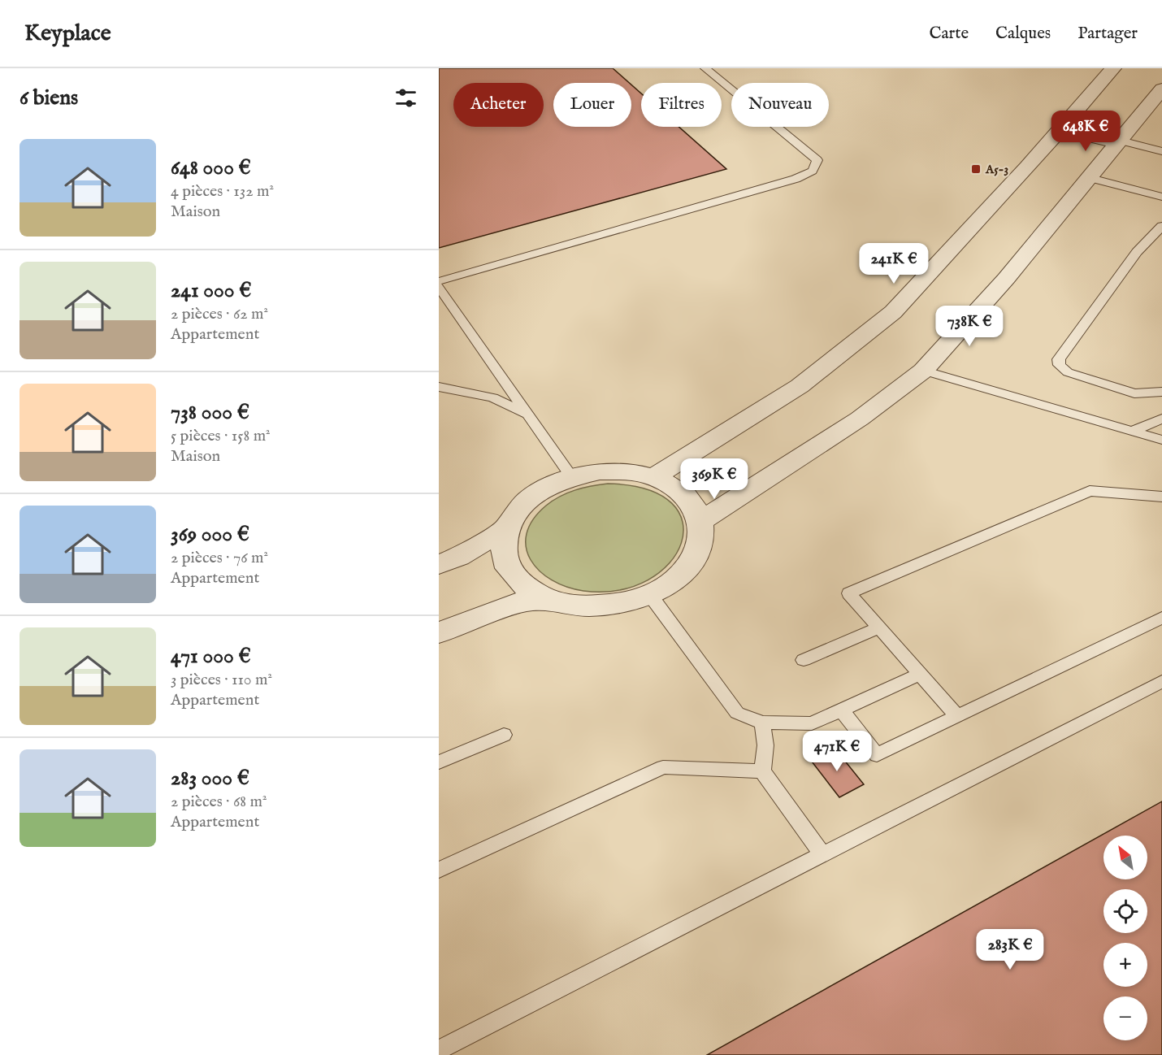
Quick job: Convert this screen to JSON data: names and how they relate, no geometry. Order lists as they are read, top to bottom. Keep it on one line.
{"places":{"transit":["A5-3"]},"north":"top left","page":{"header":"Keyplace","nav":["Carte","Calques","Partager"],"heading":"6 biens","chip":["Acheter","Louer","Filtres","Nouveau"],"price":["648K €","241K €","738K €","369K €","471K €","283K €"],"list":[{"name":"648 000 €","note":"4 pièces · 132 m² · Maison"},{"name":"241 000 €","note":"2 pièces · 62 m² · Appartement"},{"name":"738 000 €","note":"5 pièces · 158 m² · Maison"},{"name":"369 000 €","note":"2 pièces · 76 m² · Appartement"},{"name":"471 000 €","note":"3 pièces · 110 m² · Appartement"},{"name":"283 000 €","note":"2 pièces · 68 m² · Appartement"}],"map_buttons":["+","−"]}}
